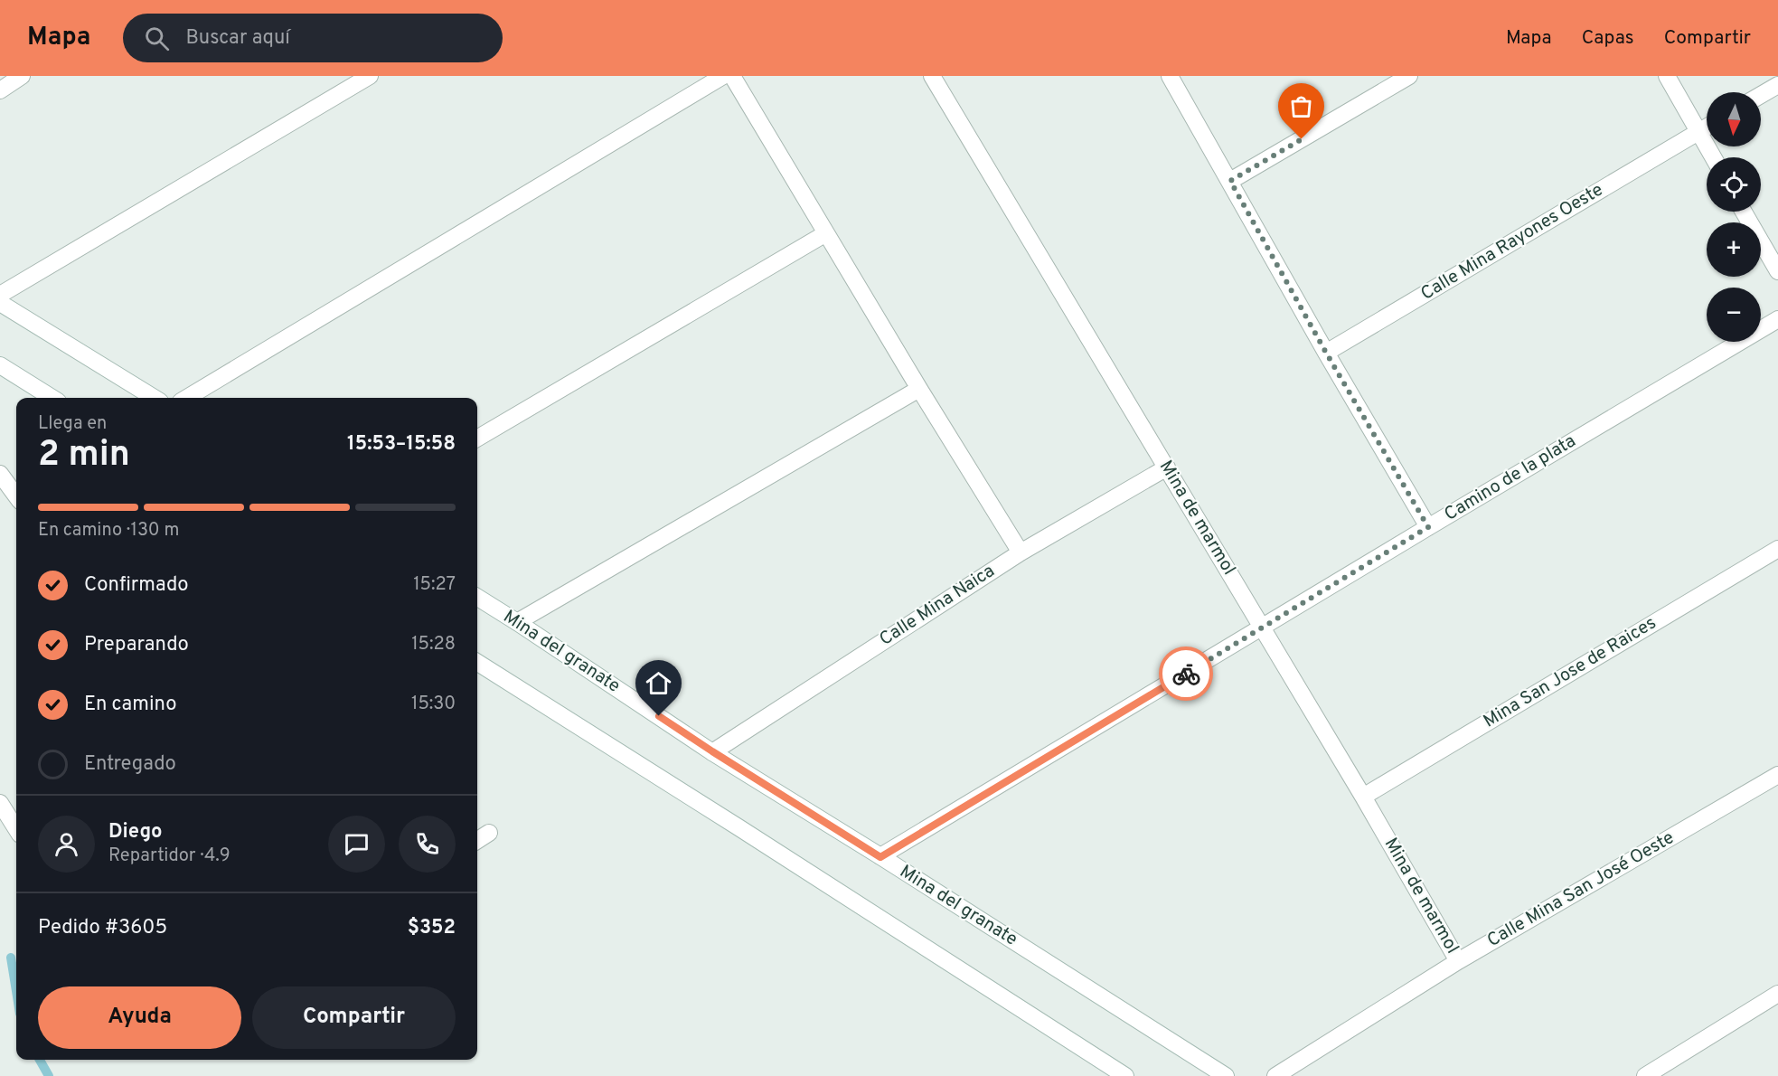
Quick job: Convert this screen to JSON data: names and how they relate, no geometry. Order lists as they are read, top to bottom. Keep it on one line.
{"streets":{"street":["Calle Mina Rayones Oeste","Camino de la plata","Mina de marmol","Calle Mina Naica","Mina del granate","Mina San Jose de Raices","Calle Mina San José Oeste"]},"crossings":[["Camino de la plata","Mina de marmol"],["Camino de la plata","Mina del granate"],["Mina de marmol","Calle Mina Naica"],["Mina de marmol","Mina San Jose de Raices"],["Mina de marmol","Calle Mina San José Oeste"],["Calle Mina Naica","Mina del granate"]],"north":"bottom","page":{"header":"Mapa","search":"Buscar aquí","nav":["Mapa","Capas","Compartir"],"map_buttons":["+","−"],"heading":["2 min","Llega en","15:53–15:58"],"panel":["Diego","Repartidor · 4.9","Pedido #3605","$352"],"bar":"En camino · 130 m","list":[["Confirmado","15:27"],["Preparando","15:28"],["En camino","15:30"],"Entregado"],"buttons":["Ayuda","Compartir"]}}
